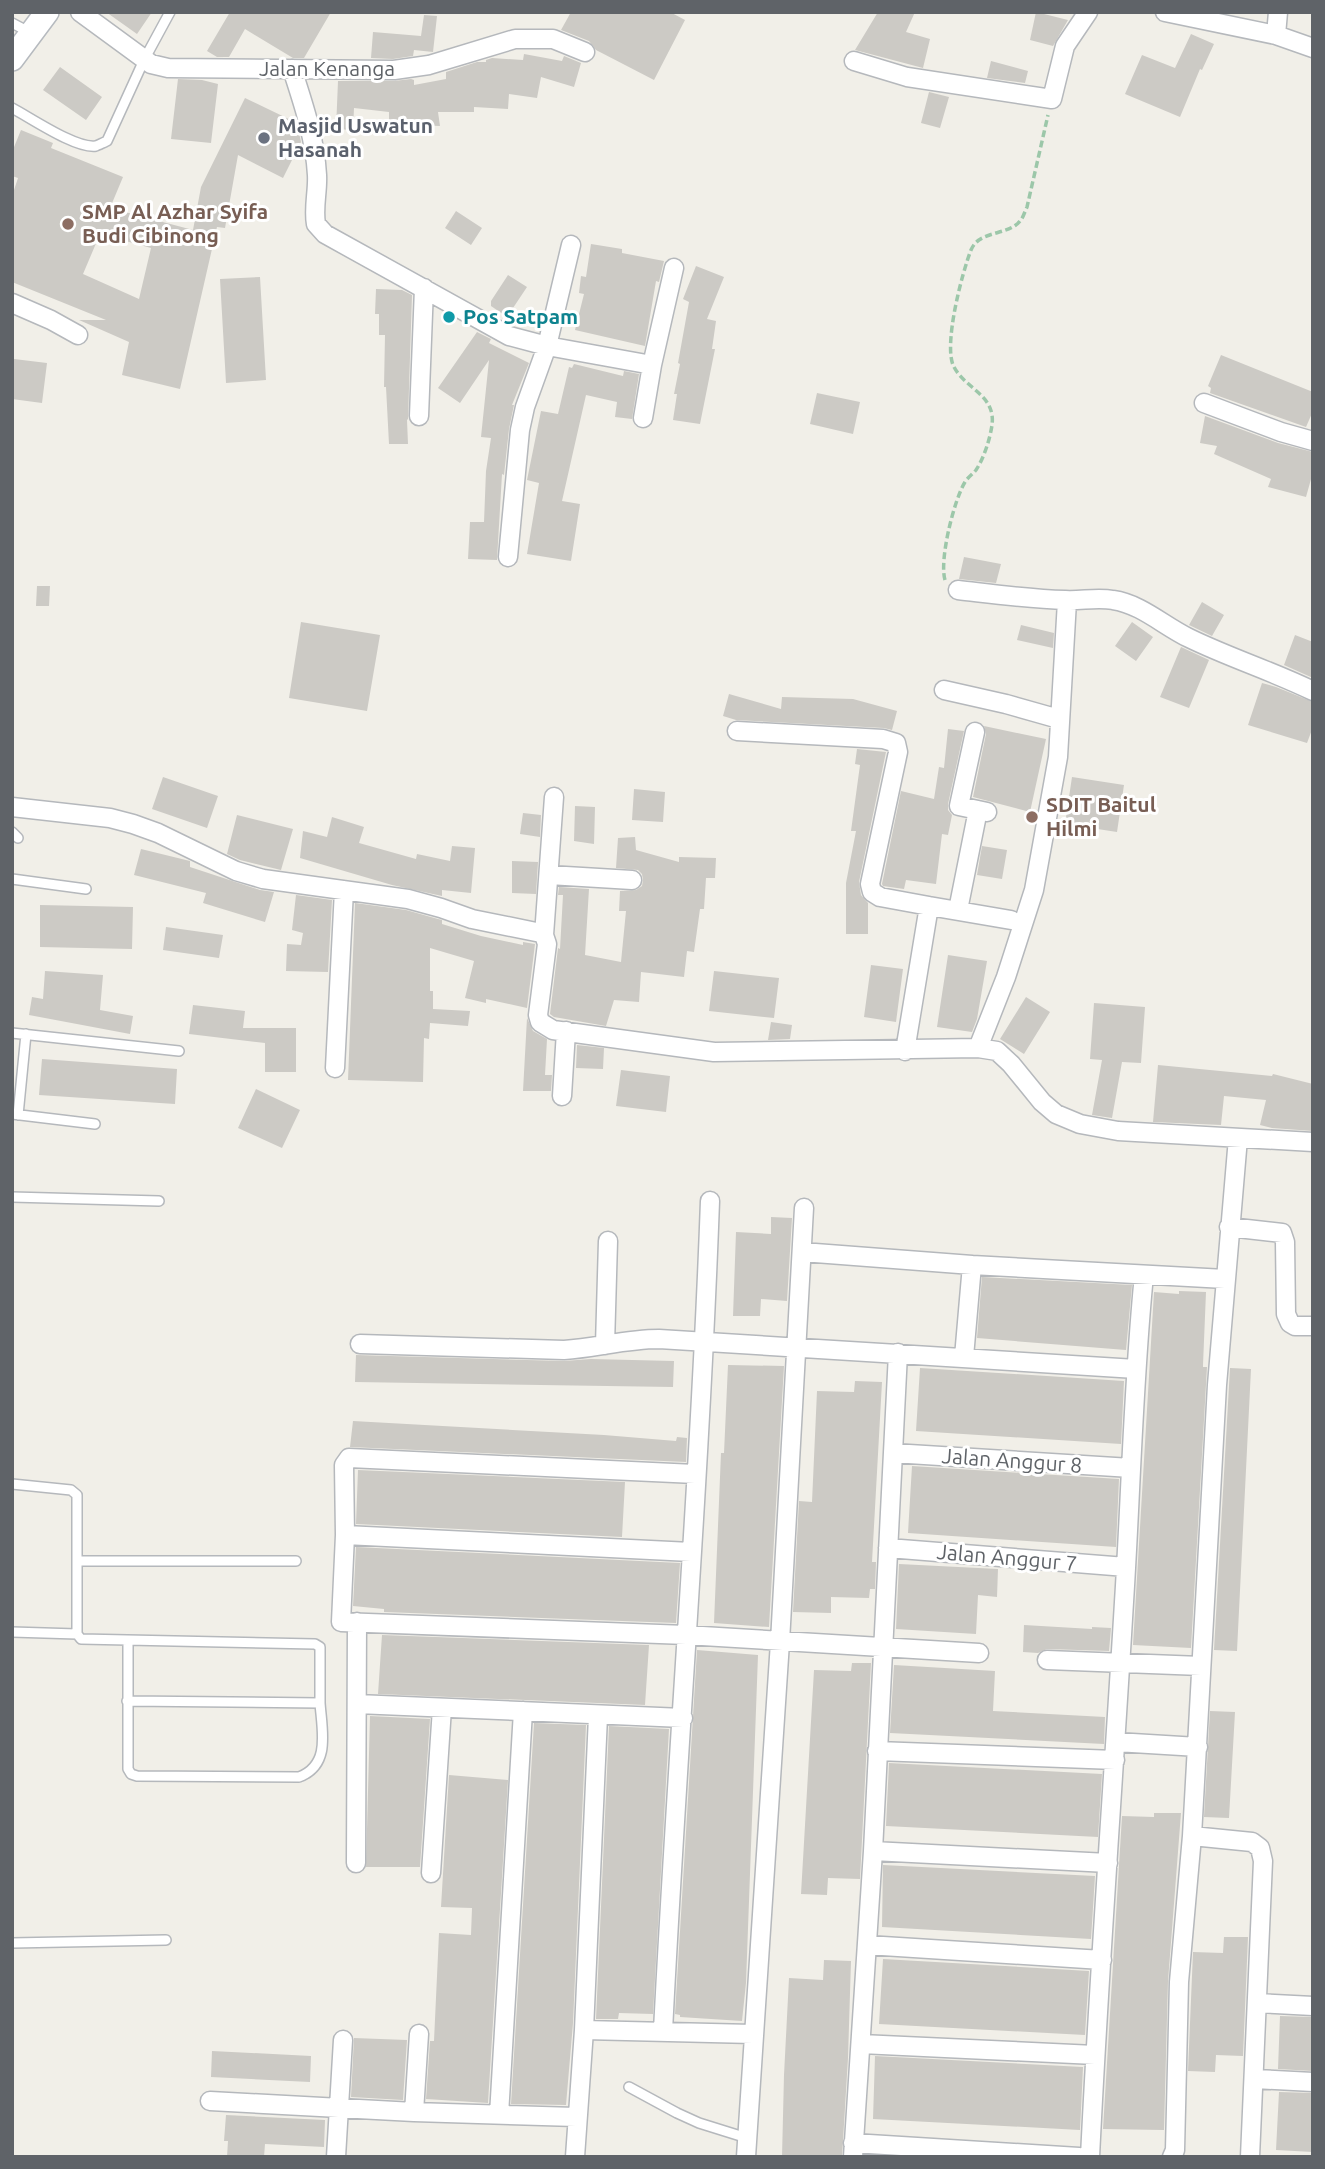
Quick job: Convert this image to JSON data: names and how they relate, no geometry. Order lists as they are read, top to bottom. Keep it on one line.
{"streets":{"street":["Jalan Kenanga","Jalan Anggur 8","Jalan Anggur 7"]},"places":["Masjid Uswatun Hasanah","SMP Al Azhar Syifa Budi Cibinong","Pos Satpam","SDIT Baitul Hilmi"]}
